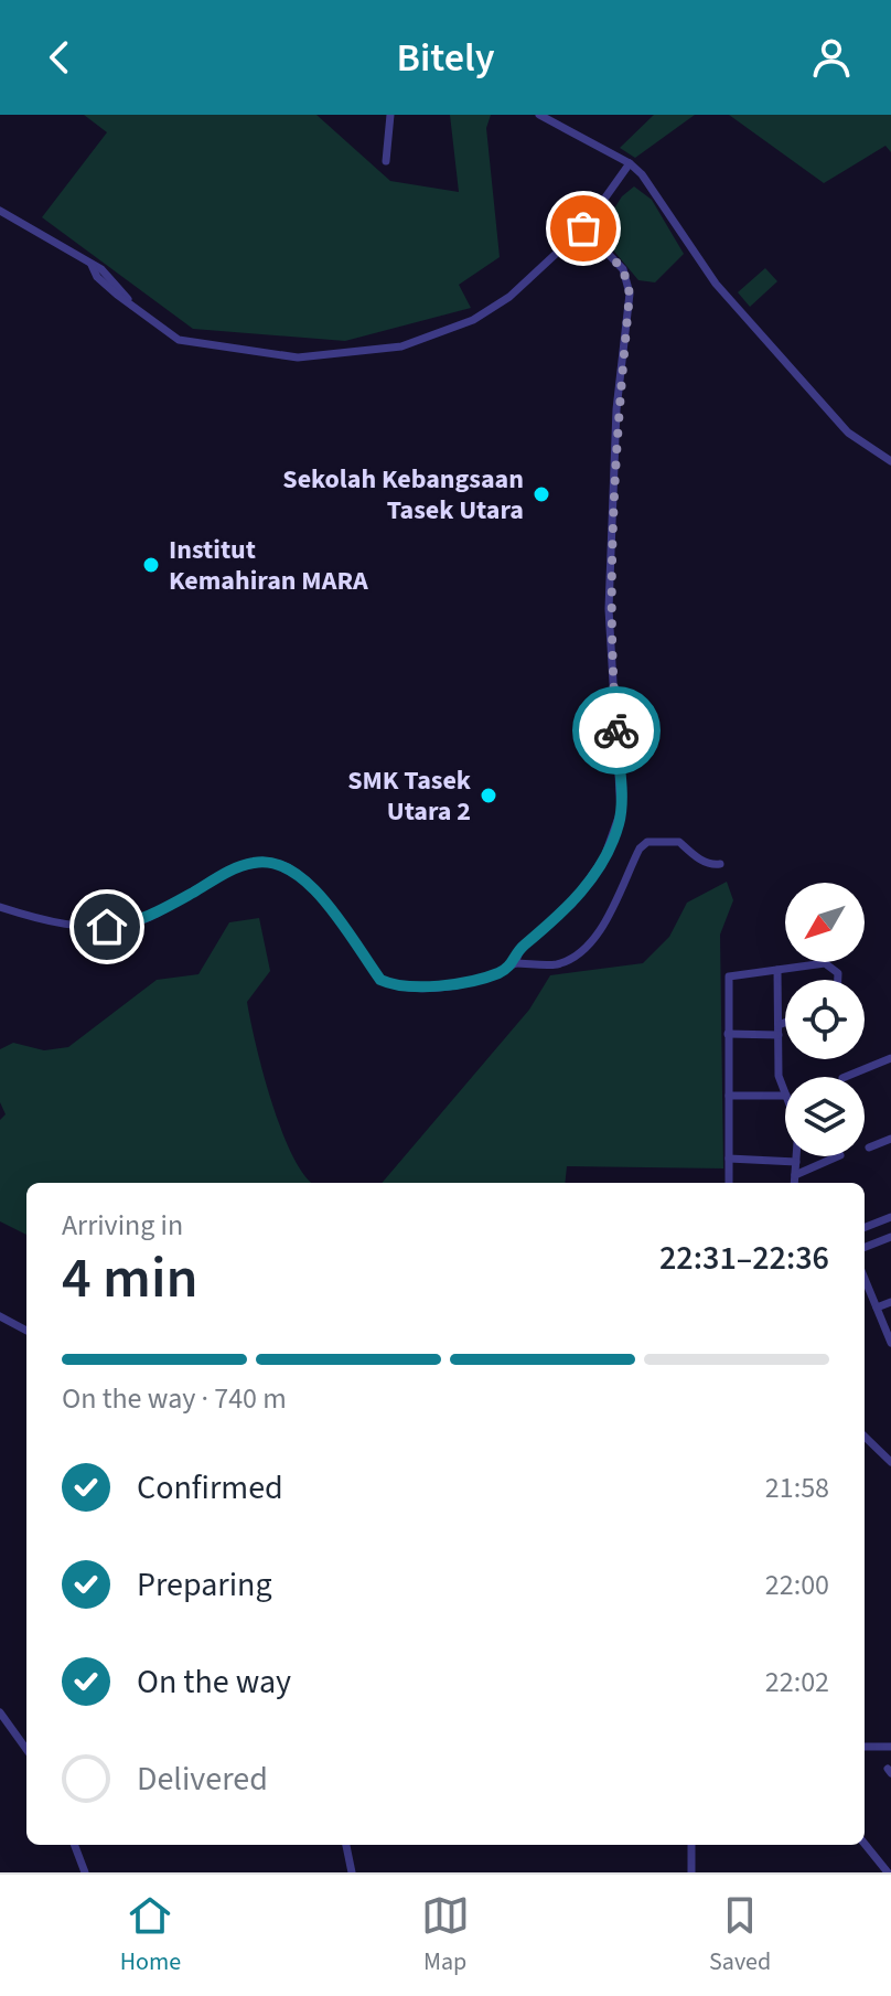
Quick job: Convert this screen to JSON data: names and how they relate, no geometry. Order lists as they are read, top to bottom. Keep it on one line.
{"places":["Sekolah Kebangsaan Tasek Utara","Institut Kemahiran MARA","SMK Tasek Utara 2"],"north":"bottom left","page":{"header":"Bitely","heading":["4 min","Arriving in","22:31–22:36"],"bar":"On the way · 740 m","list":[["Confirmed","21:58"],["Preparing","22:00"],["On the way","22:02"],"Delivered"],"tabs":["Home","Map","Saved"]}}
